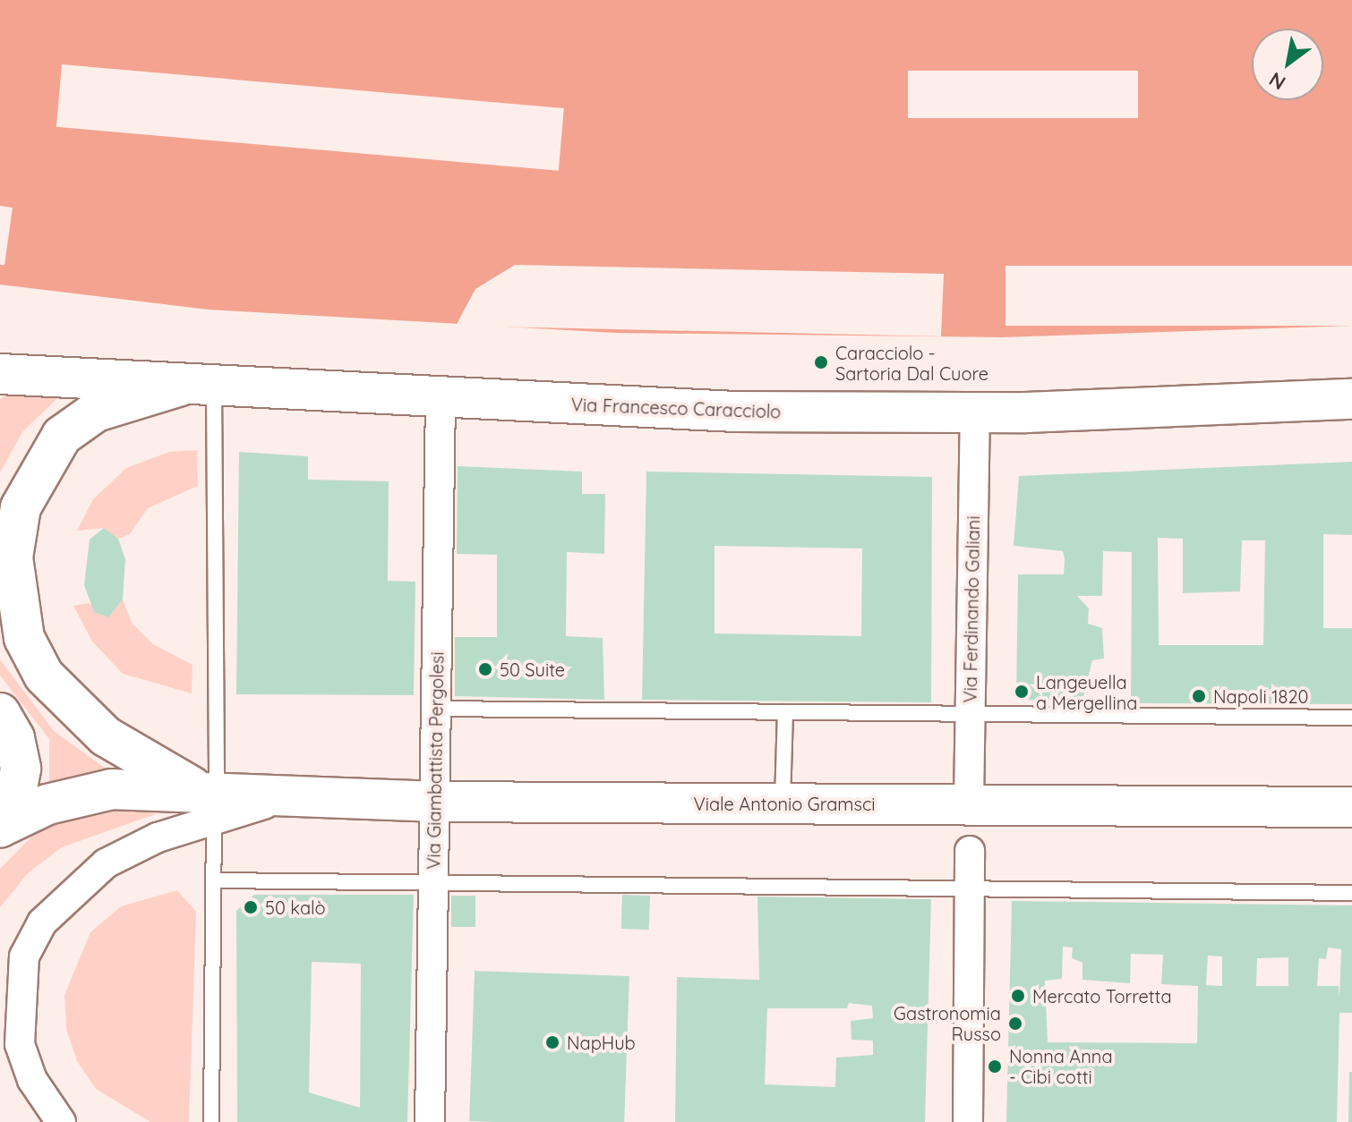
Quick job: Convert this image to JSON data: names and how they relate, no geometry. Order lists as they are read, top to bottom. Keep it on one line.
{"streets":{"street":["Via Francesco Caracciolo","Via Ferdinando Galiani","Via Giambattista Pergolesi","Viale Antonio Gramsci"]},"crossings":[["Via Francesco Caracciolo","Via Ferdinando Galiani"],["Via Francesco Caracciolo","Via Giambattista Pergolesi"],["Via Ferdinando Galiani","Viale Antonio Gramsci"],["Via Giambattista Pergolesi","Viale Antonio Gramsci"]],"places":["Caracciolo - Sartoria Dal Cuore","50 Suite","Langeuella a Mergellina","Napoli 1820","50 kalò","Mercato Torretta","Gastronomia Russo","NapHub","Nonna Anna - Cibi cotti"],"north":"bottom left"}
